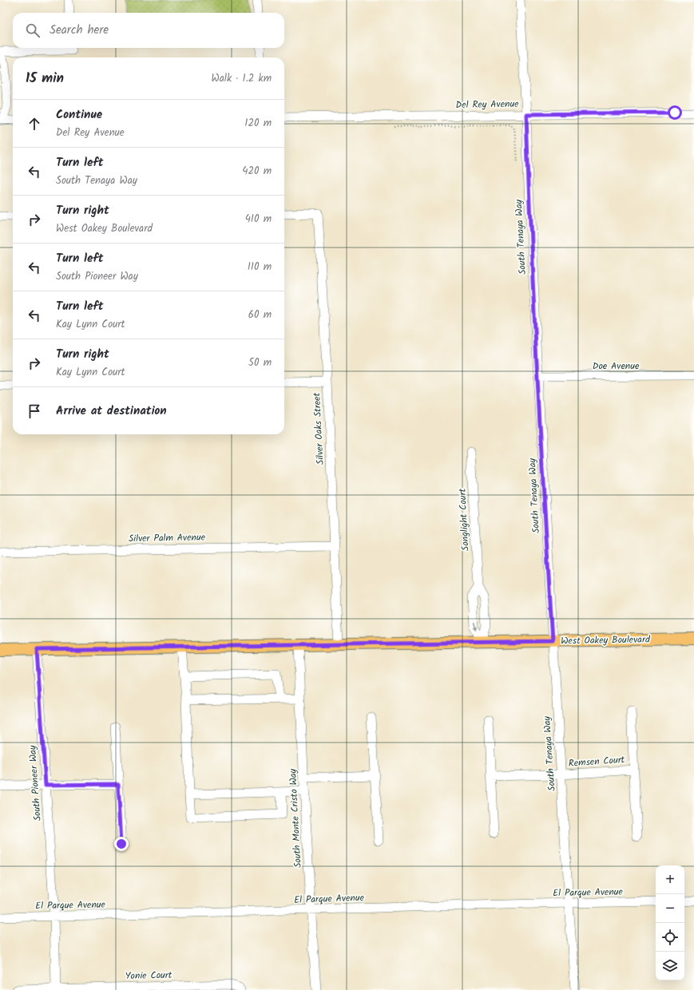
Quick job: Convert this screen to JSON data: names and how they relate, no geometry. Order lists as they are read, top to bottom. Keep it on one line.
{"streets":{"main road":["West Oakey Boulevard"],"street":["Del Rey Avenue","South Tenaya Way","Doe Avenue","Silver Oaks Street","Songlight Court","Silver Palm Avenue","Remsen Court","South Pioneer Way","South Monte Cristo Way","El Parque Avenue","Yonie Court"]},"crossings":[["Del Rey Avenue","South Tenaya Way"],["South Tenaya Way","Doe Avenue"],["South Tenaya Way","West Oakey Boulevard"],["South Tenaya Way","Remsen Court"],["South Tenaya Way","El Parque Avenue"],["Silver Oaks Street","Silver Palm Avenue"],["Silver Oaks Street","West Oakey Boulevard"],["Songlight Court","West Oakey Boulevard"],["West Oakey Boulevard","South Pioneer Way"],["West Oakey Boulevard","South Monte Cristo Way"],["South Pioneer Way","El Parque Avenue"],["South Monte Cristo Way","El Parque Avenue"]],"page":{"search":"Search here","heading":["15 min","Walk · 1.2 km"],"list":[["Continue","Del Rey Avenue","120 m"],["Turn left","South Tenaya Way","420 m"],["Turn right","West Oakey Boulevard","410 m"],["Turn left","South Pioneer Way","110 m"],["Turn left","Kay Lynn Court","60 m"],["Turn right","Kay Lynn Court","50 m"],"Arrive at destination"],"map_buttons":["+","−"]}}
